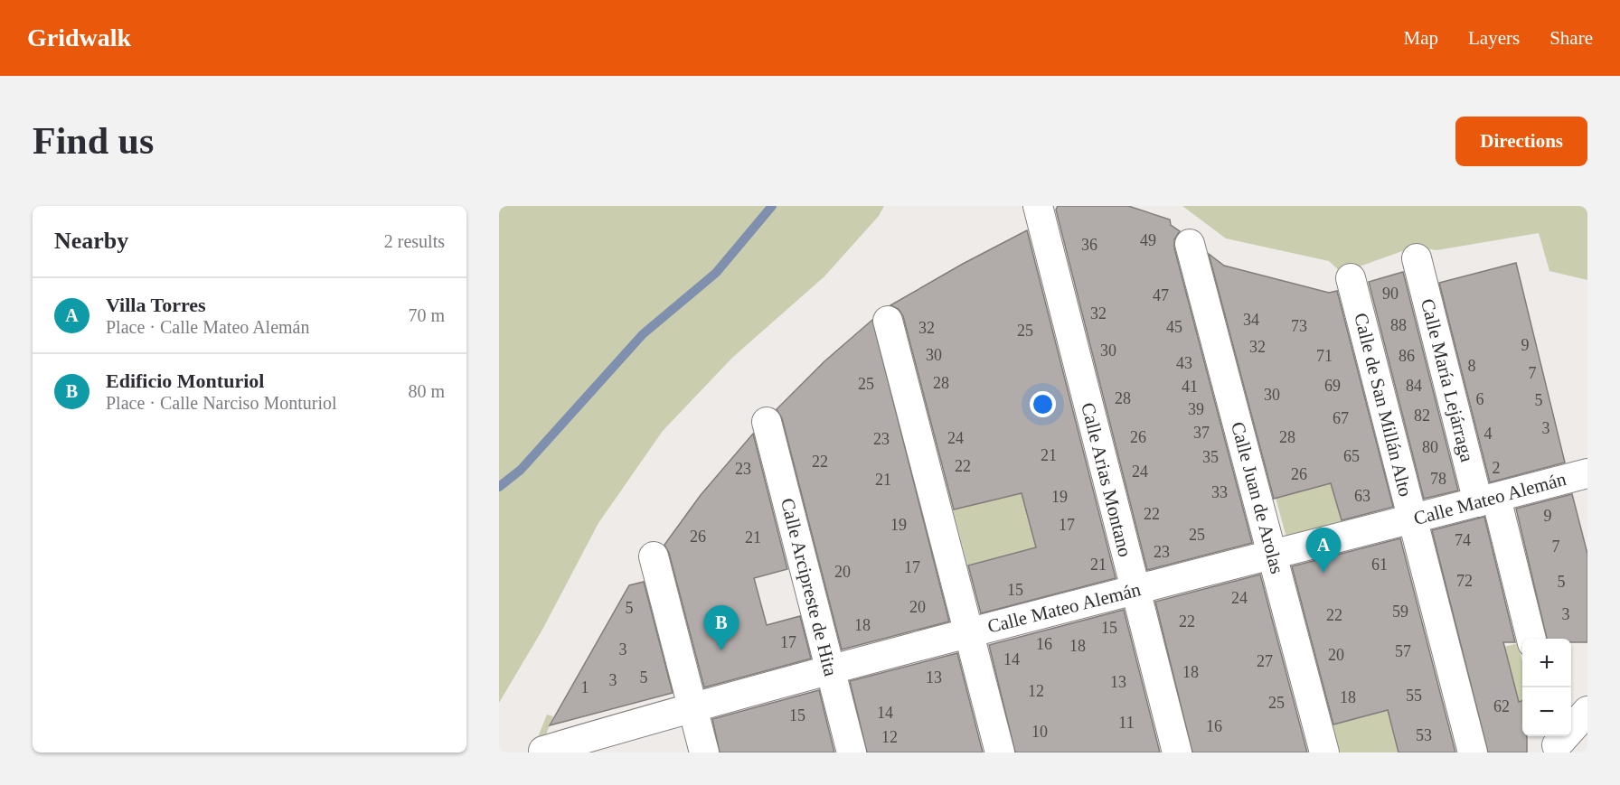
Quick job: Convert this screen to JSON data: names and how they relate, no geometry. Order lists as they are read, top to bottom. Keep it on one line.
{"streets":{"street":["Calle María Lejárraga","Calle de San Millán Alto","Calle Arias Montano","Calle Juan de Arolas","Calle Mateo Alemán","Calle Arcipreste de Hita"]},"crossings":[["Calle María Lejárraga","Calle Mateo Alemán"],["Calle de San Millán Alto","Calle Mateo Alemán"],["Calle Arias Montano","Calle Mateo Alemán"],["Calle Juan de Arolas","Calle Mateo Alemán"],["Calle Mateo Alemán","Calle Arcipreste de Hita"]],"house_numbers":["49","36","90","47","32","34","88","73","45","32","25","9","32","30","30","71","86","43","8","7","28","25","69","84","41","30","28","6","5","39","82","67","3","37","4","26","28","24","23","80","21","65","35","22","22","2","23","24","26","78","21","33","63","19","22","9","19","17","25","26","21","74","7","23","21","61","17","20","72","5","15","24","20","5","59","3","22","22","18","15","17","16","18","3","57","20","14","27","18","5","13","3","13","1","12","55","18","25","62","14","15","11","16","10","53","12"],"page":{"header":"Gridwalk","nav":["Map","Layers","Share"],"buttons":"Directions","title":"Find us","heading":["Nearby","2 results"],"list":[{"mark":"A","name":"Villa Torres","note":"Place · Calle Mateo Alemán","value":"70 m"},{"mark":"B","name":"Edificio Monturiol","note":"Place · Calle Narciso Monturiol","value":"80 m"}],"pins":["A","B"],"map_buttons":["+","−"]}}
